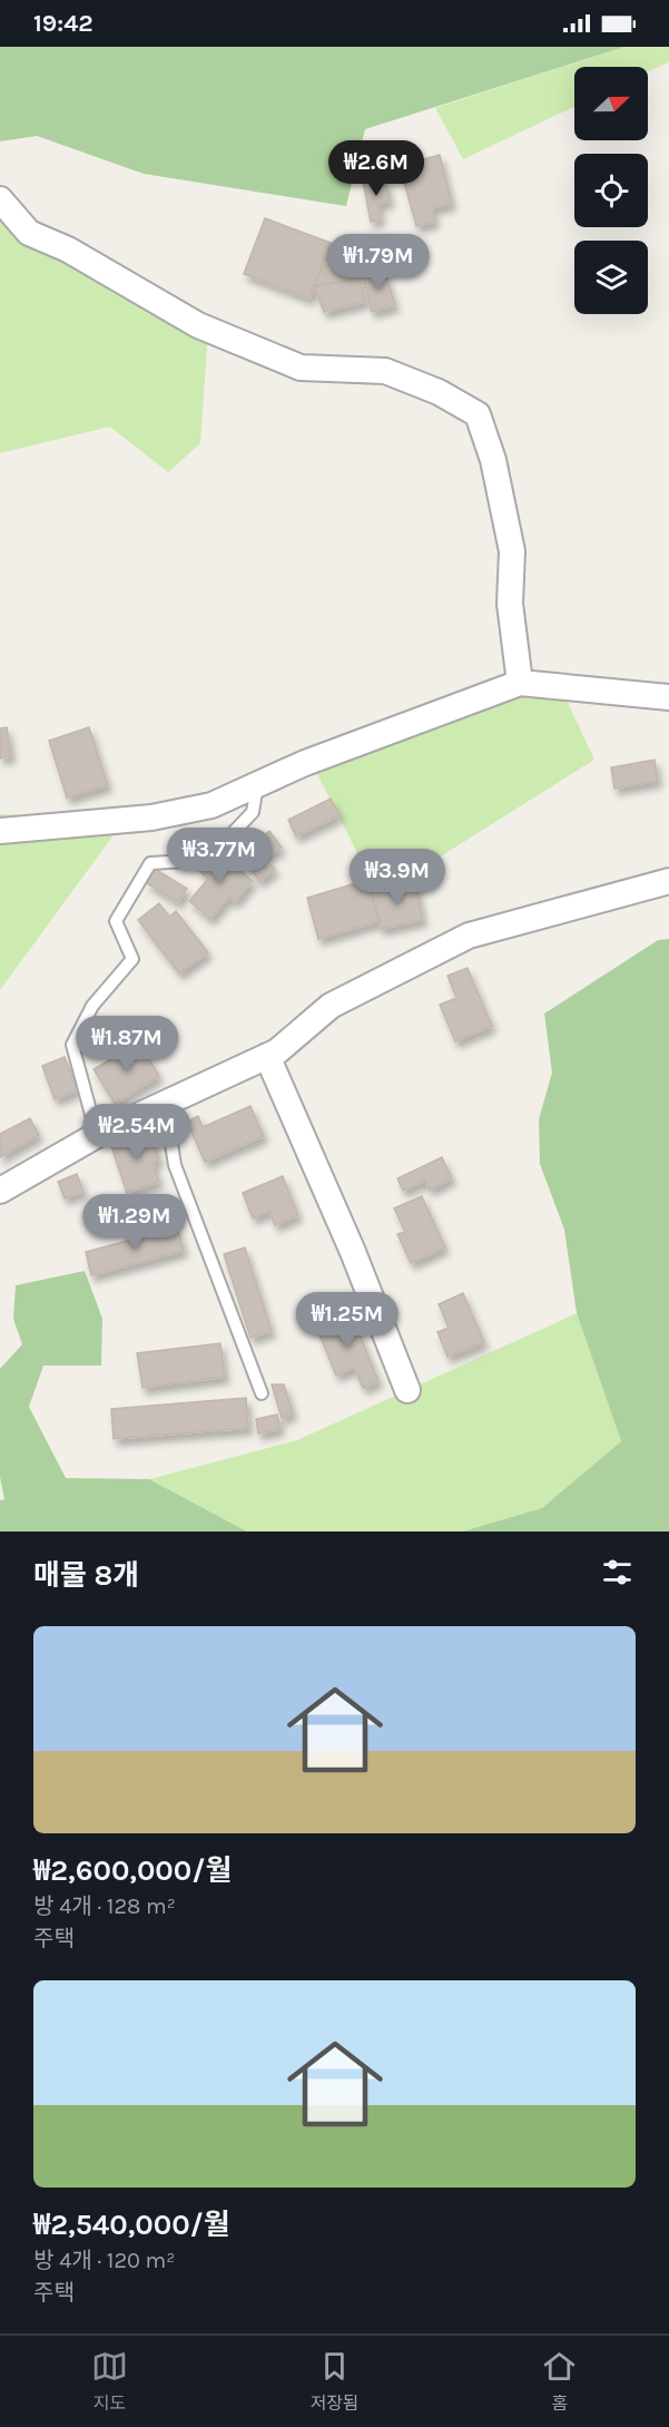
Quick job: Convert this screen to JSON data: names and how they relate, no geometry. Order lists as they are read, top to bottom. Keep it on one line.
{"north":"right","page":{"status":"19:42","price":["₩2.6M","₩1.79M","₩3.77M","₩3.9M","₩1.87M","₩2.54M","₩1.29M","₩1.25M"],"heading":"매물 8개","list":[{"name":"₩2,600,000/월","note":"방 4개 · 128 m² · 주택"},{"name":"₩2,540,000/월","note":"방 4개 · 120 m² · 주택"}],"tabs":["지도","저장됨","홈"]}}
